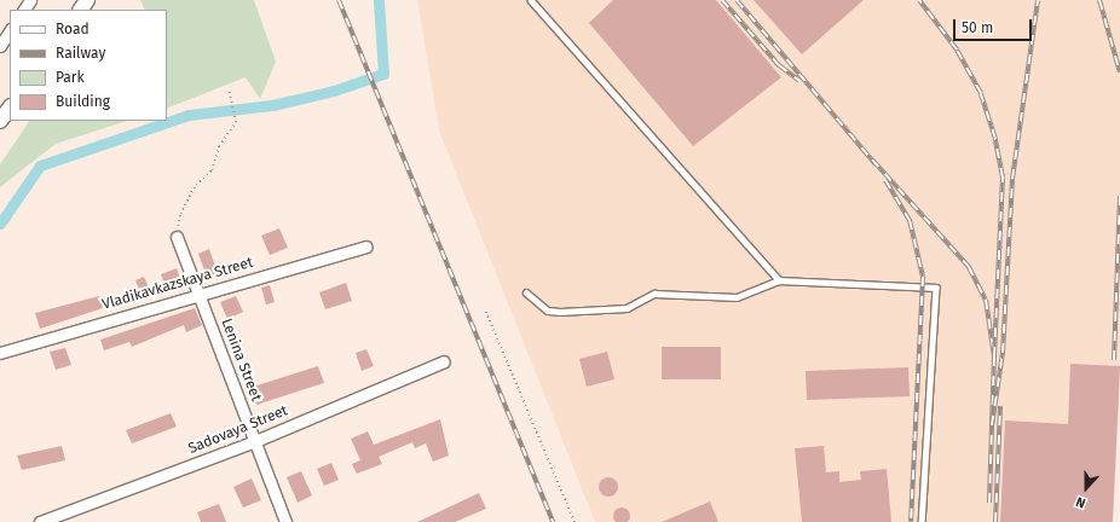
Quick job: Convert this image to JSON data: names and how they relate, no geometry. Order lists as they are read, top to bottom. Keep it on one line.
{"streets":{"street":["Vladikavkazskaya Street","Lenina Street","Sadovaya Street"]},"crossings":[["Vladikavkazskaya Street","Lenina Street"],["Lenina Street","Sadovaya Street"]],"legend":["Road","Railway","Park","Building"],"scale_bar":"50 m","north":"bottom"}
